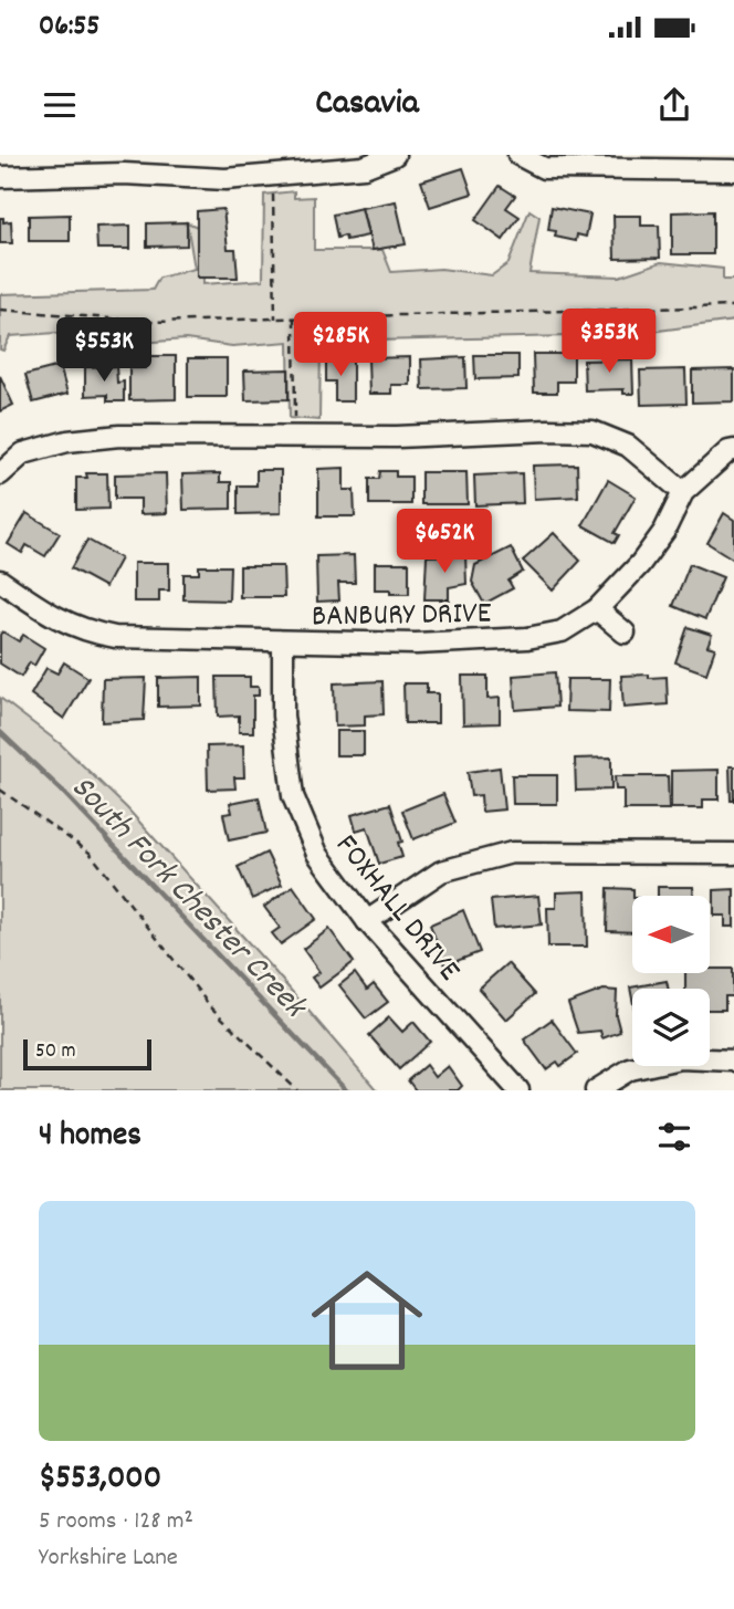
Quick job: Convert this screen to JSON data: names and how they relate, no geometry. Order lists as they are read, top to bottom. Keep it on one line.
{"streets":{"street":["BANBURY DRIVE","FOXHALL DRIVE"]},"crossings":[["BANBURY DRIVE","FOXHALL DRIVE"]],"water":["South Fork Chester Creek"],"scale_bar":"50 m","north":"left","page":{"status":"06:55","header":"Casavia","price":["$353K","$285K","$553K","$652K"],"scale":"50 m","heading":"4 homes","list":[{"name":"$553,000","note":"5 rooms · 128 m² · Yorkshire Lane"}]}}
